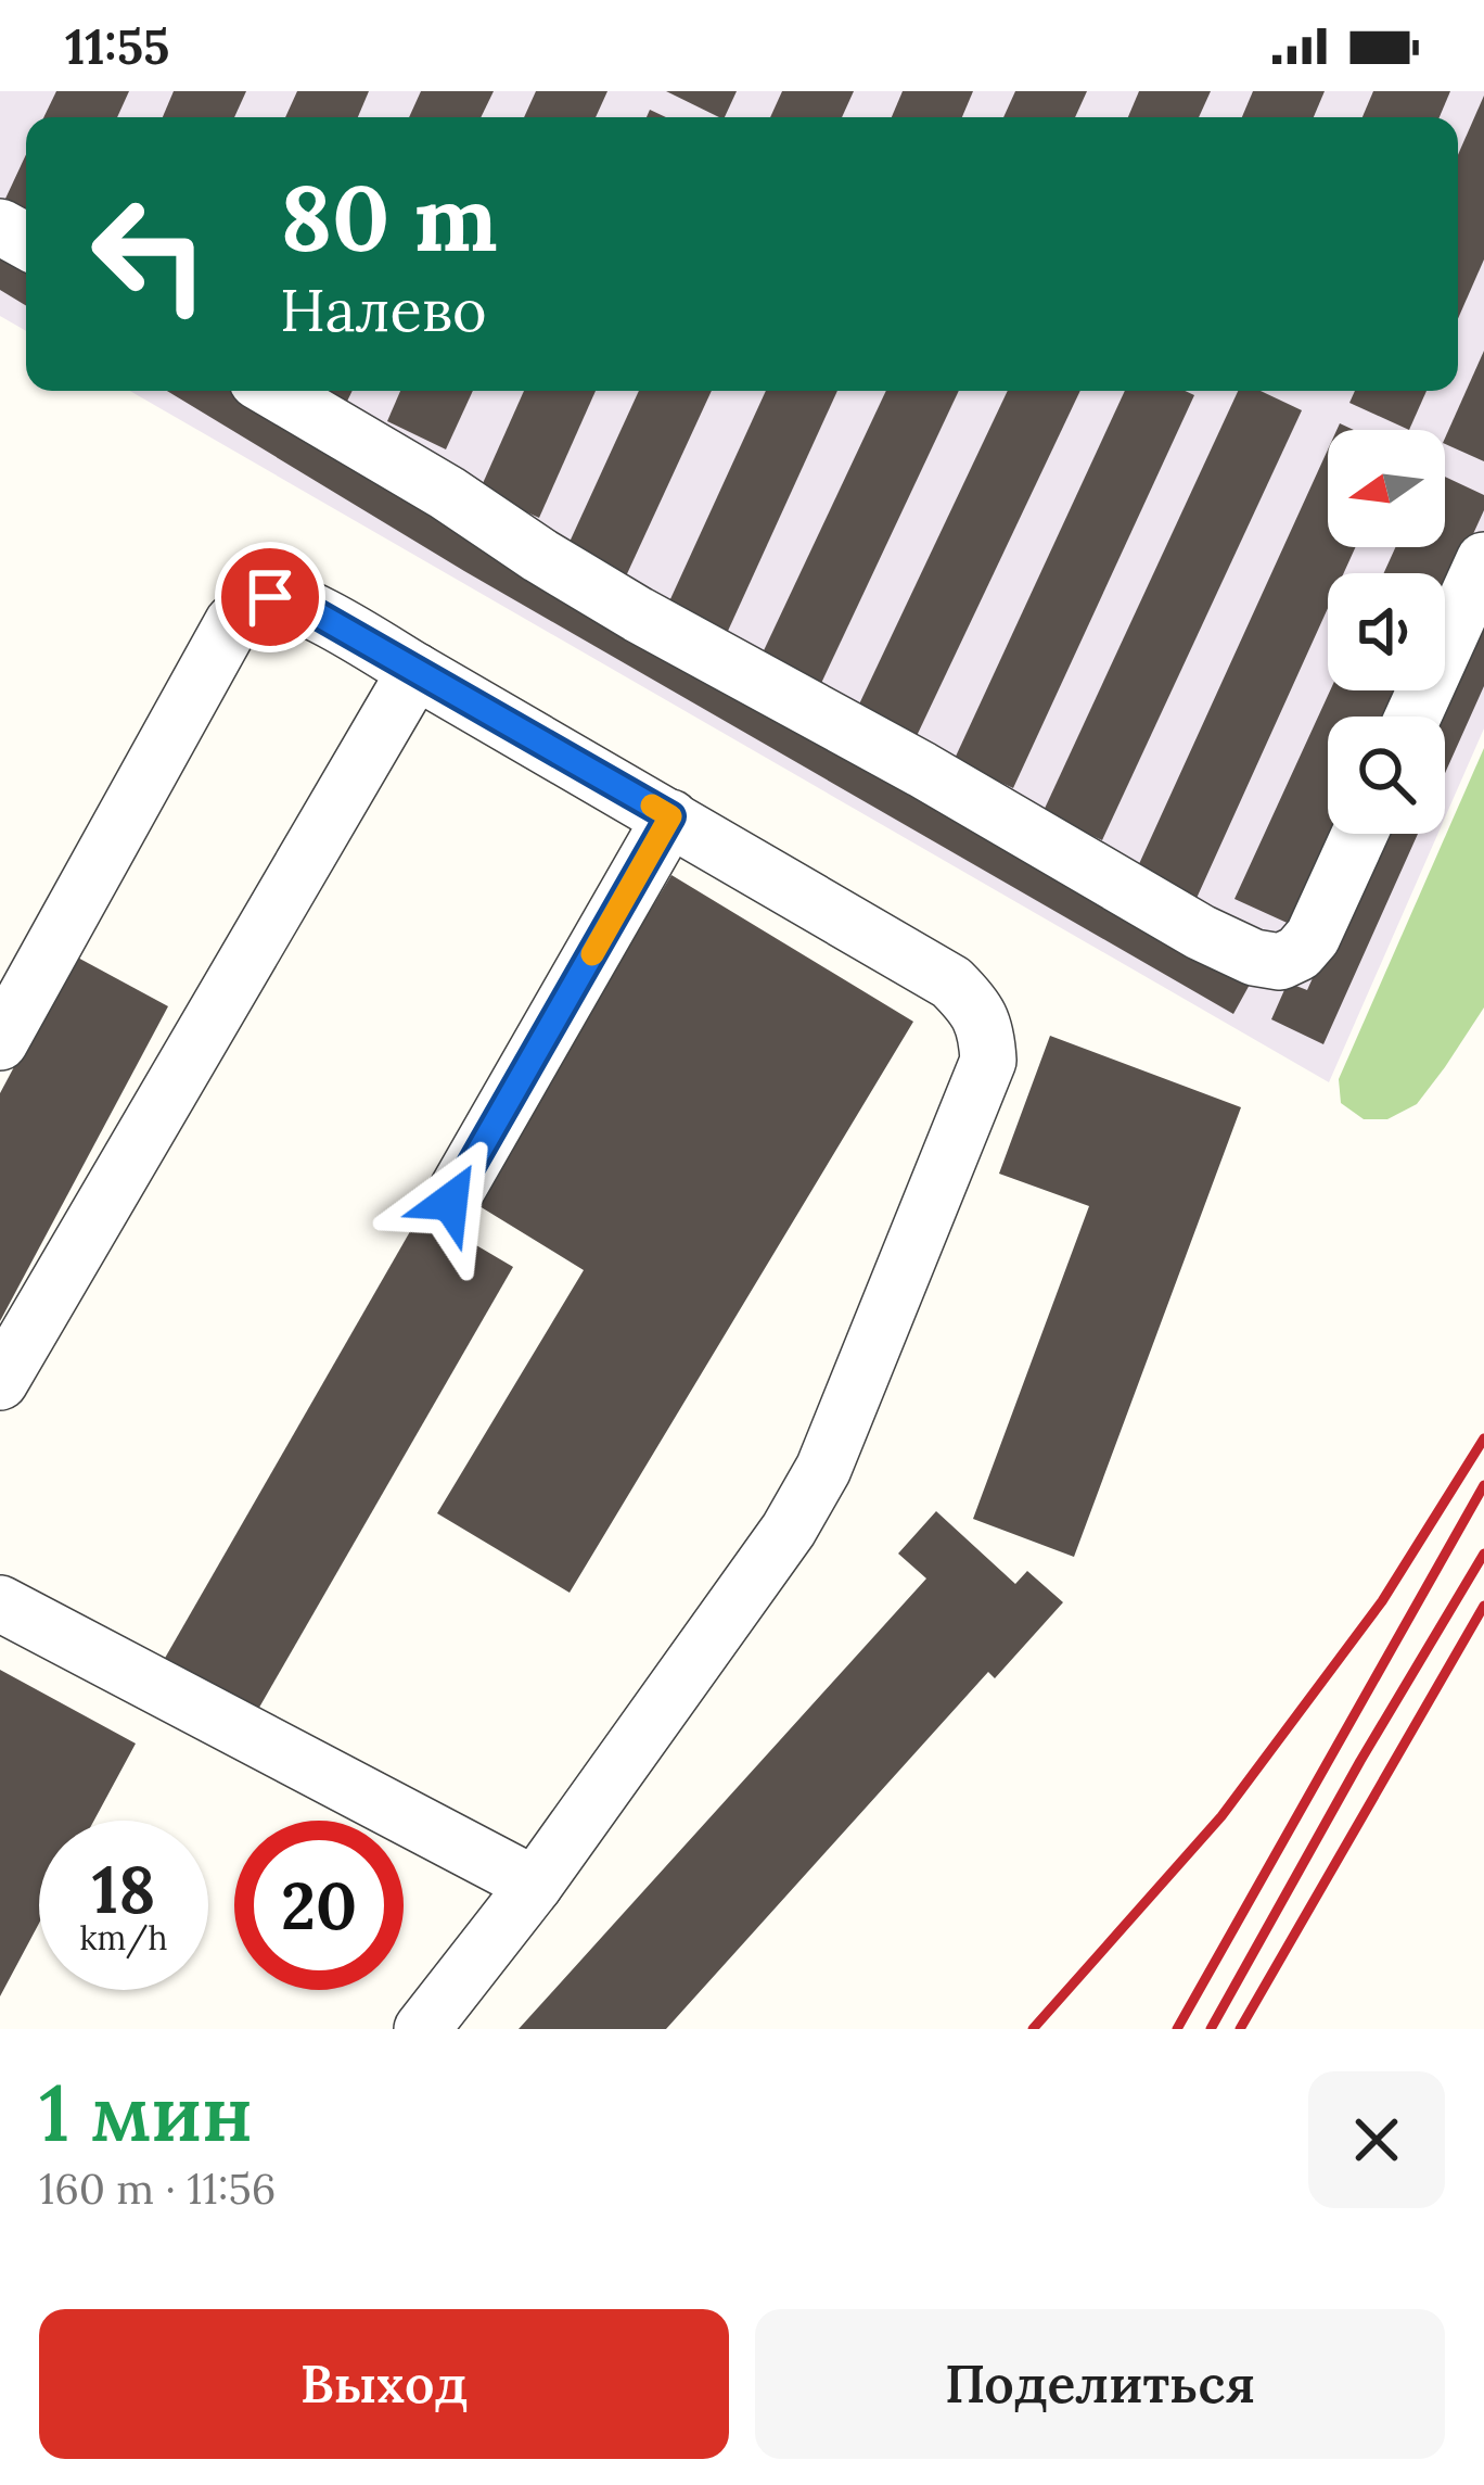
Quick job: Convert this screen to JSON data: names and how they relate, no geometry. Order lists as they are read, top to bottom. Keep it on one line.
{"north":"left","page":{"status":"11:55","turn":["80 m","Налево"],"speed":"18 km/h","limit":"20","heading":["1 мин","160 m · 11:56"],"buttons":["Выход","Поделиться"]}}
